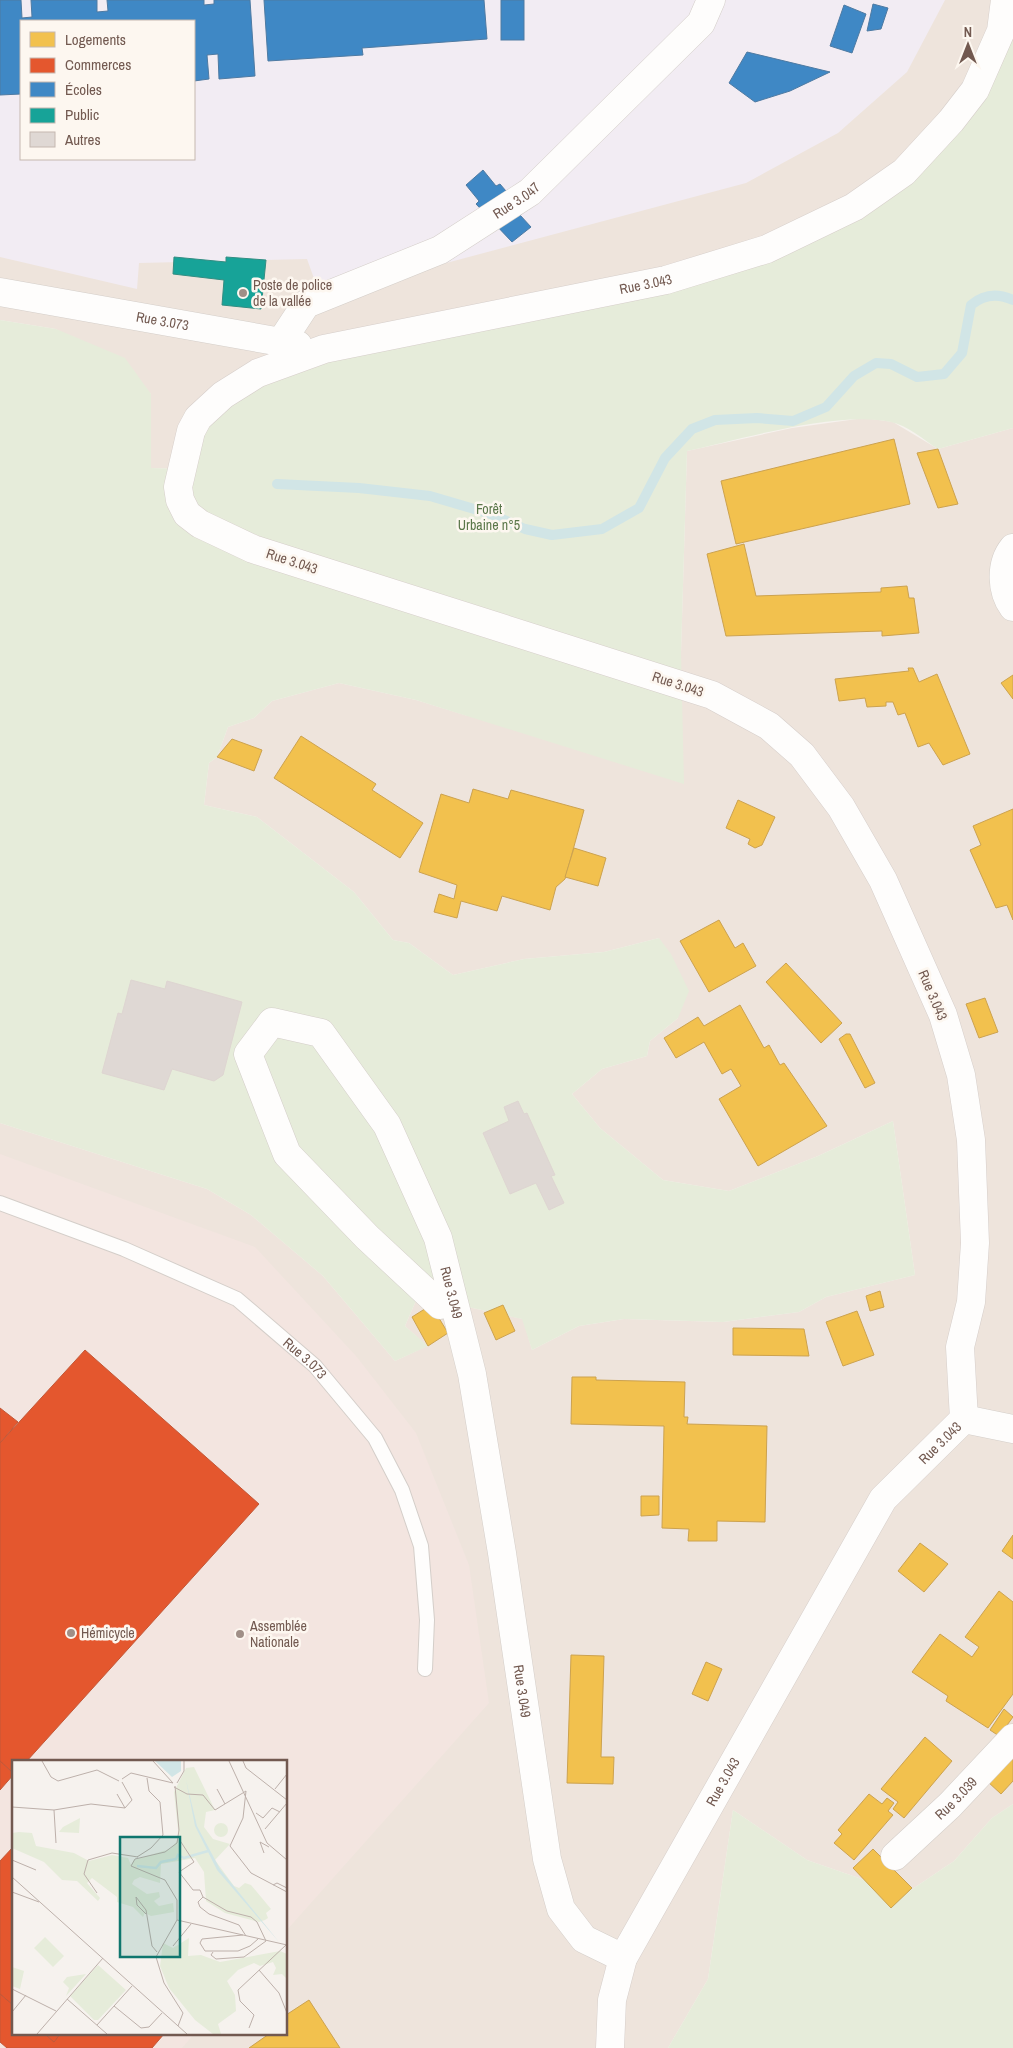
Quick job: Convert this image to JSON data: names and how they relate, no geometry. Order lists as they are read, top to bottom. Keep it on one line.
{"streets":{"street":["Rue 3.047","Rue 3.043","Rue 3.073","Rue 3.049","Rue 3.039"]},"crossings":[["Rue 3.047","Rue 3.073"],["Rue 3.043","Rue 3.073"],["Rue 3.043","Rue 3.049"]],"parks":["Forêt Urbaine n°5"],"places":["Poste de police de la vallée","Hémicycle","Assemblée Nationale"],"legend":["Logements","Commerces","Écoles","Public","Autres"],"north":"top"}
